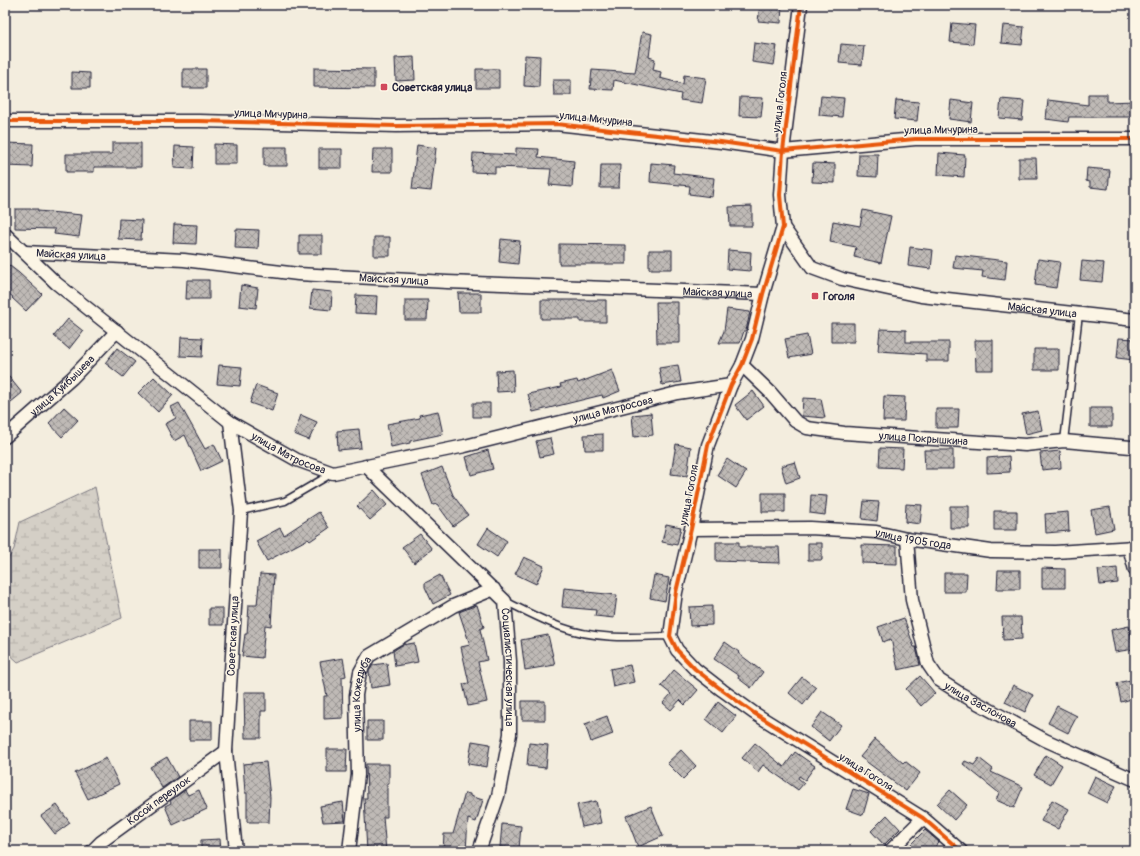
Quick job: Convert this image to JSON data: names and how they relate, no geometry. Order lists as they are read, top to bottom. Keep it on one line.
{"streets":{"street":["улица Гоголя","улица Мичурина","Майская улица","улица Куйбышева","улица Матросова","улица Покрышкина","улица 1905 года","Советская улица","Социалистическая улица","улица Кожедуба","улица Заслонова","Косой переулок"]},"crossings":[["улица Гоголя","улица Мичурина"],["улица Гоголя","Майская улица"],["улица Гоголя","улица Матросова"],["улица Гоголя","улица Покрышкина"],["улица Гоголя","улица 1905 года"],["Майская улица","улица Матросова"],["улица Куйбышева","улица Матросова"],["улица Матросова","Советская улица"],["улица Матросова","Социалистическая улица"],["улица 1905 года","улица Заслонова"],["Советская улица","Косой переулок"],["Социалистическая улица","улица Кожедуба"]],"places":{"transit":["Советская улица","Гоголя"]}}
